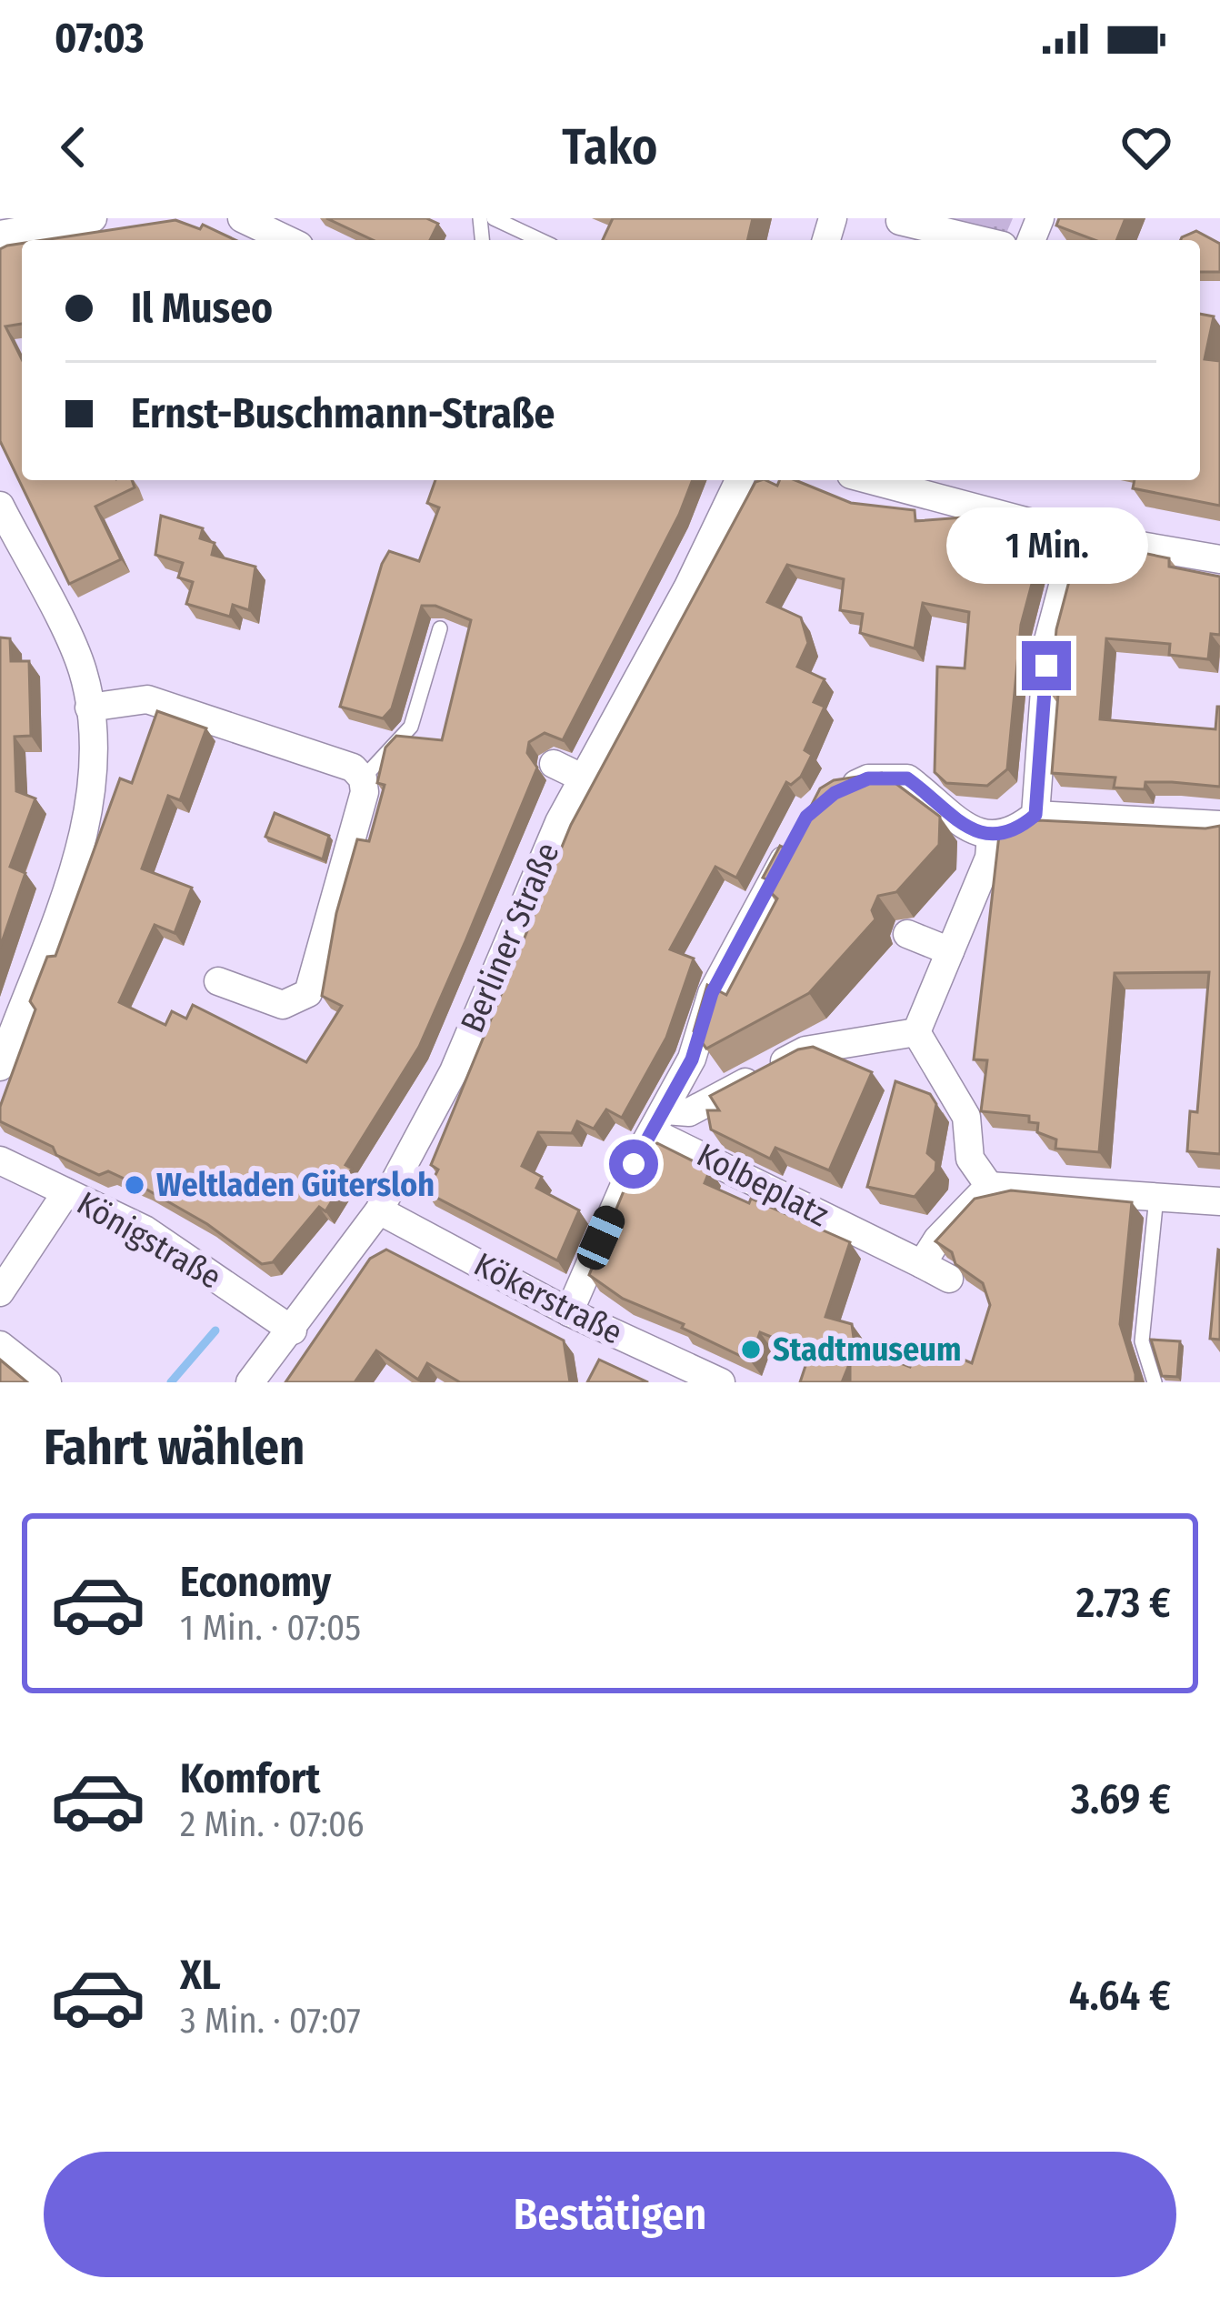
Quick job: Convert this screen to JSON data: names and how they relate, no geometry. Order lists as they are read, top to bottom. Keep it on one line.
{"streets":{"street":["Berliner Straße","Kolbeplatz","Königstraße","Kökerstraße"]},"crossings":[["Berliner Straße","Königstraße"],["Berliner Straße","Kökerstraße"]],"places":["Weltladen Gütersloh","Stadtmuseum"],"page":{"status":"07:03","header":"Tako","banner":["Il Museo","Ernst-Buschmann-Straße"],"bubble":"1 Min.","heading":"Fahrt wählen","list":[{"name":"Economy","note":"1 Min. · 07:05","value":"2.73 €"},{"name":"Komfort","note":"2 Min. · 07:06","value":"3.69 €"},{"name":"XL","note":"3 Min. · 07:07","value":"4.64 €"}],"buttons":"Bestätigen"}}
